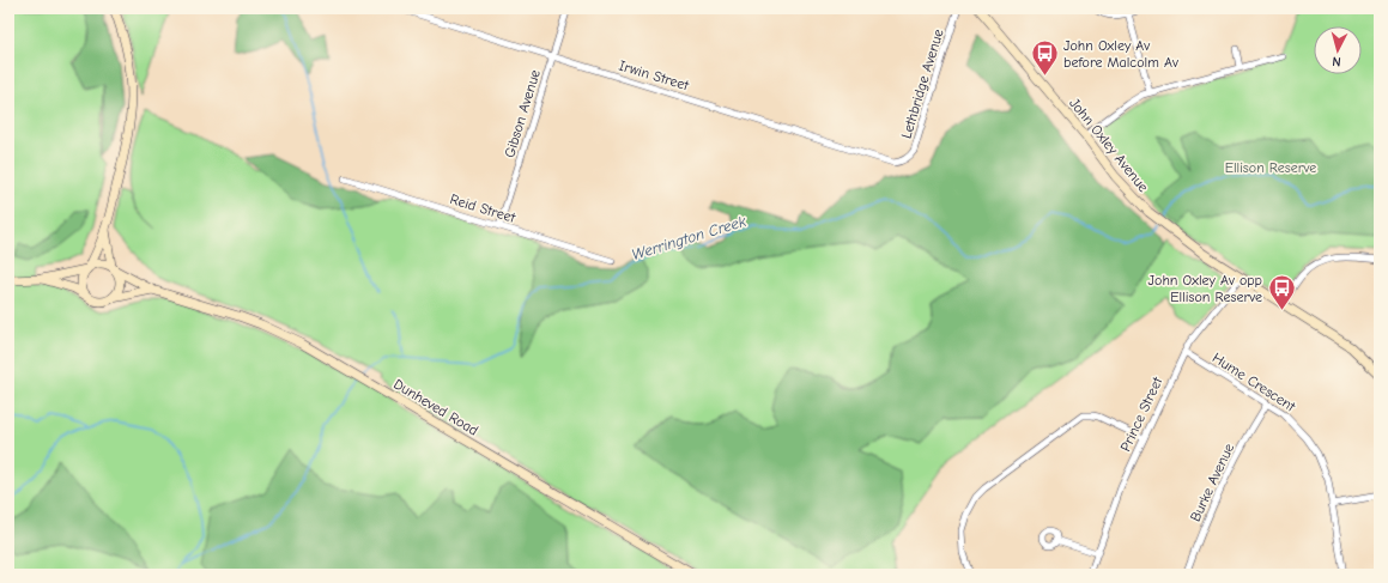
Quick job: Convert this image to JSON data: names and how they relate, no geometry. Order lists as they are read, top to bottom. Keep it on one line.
{"streets":{"main road":["John Oxley Avenue","Dunheved Road"],"street":["Irwin Street","Lethbridge Avenue","Gibson Avenue","Reid Street","Hume Crescent","Prince Street","Burke Avenue"]},"crossings":[["Irwin Street","Lethbridge Avenue"],["Irwin Street","Gibson Avenue"],["Gibson Avenue","Reid Street"],["John Oxley Avenue","Prince Street"],["Hume Crescent","Prince Street"],["Hume Crescent","Burke Avenue"]],"water":["Werrington Creek"],"parks":["Ellison Reserve"],"places":{"bus stop":["John Oxley Av before Malcolm Av","John Oxley Av opp Ellison Reserve"]},"north":"bottom"}
